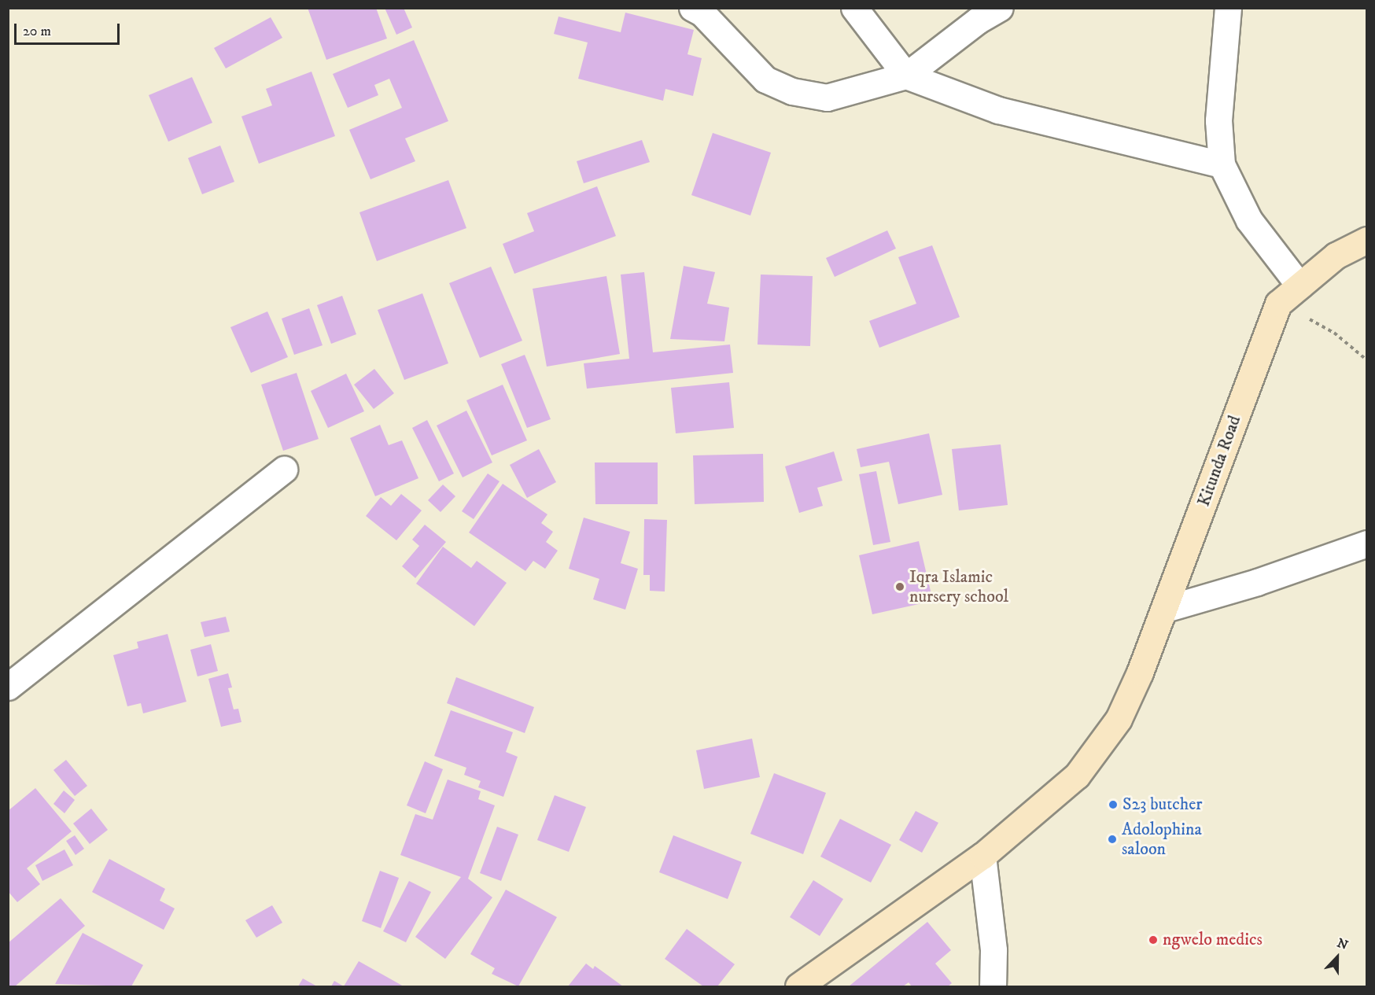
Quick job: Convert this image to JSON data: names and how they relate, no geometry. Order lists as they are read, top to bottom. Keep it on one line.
{"streets":{"street":["Kitunda Road"]},"places":["Iqra Islamic nursery school","S23 butcher","Adolophina saloon","ngwelo medics"],"scale_bar":"20 m","north":"top"}
